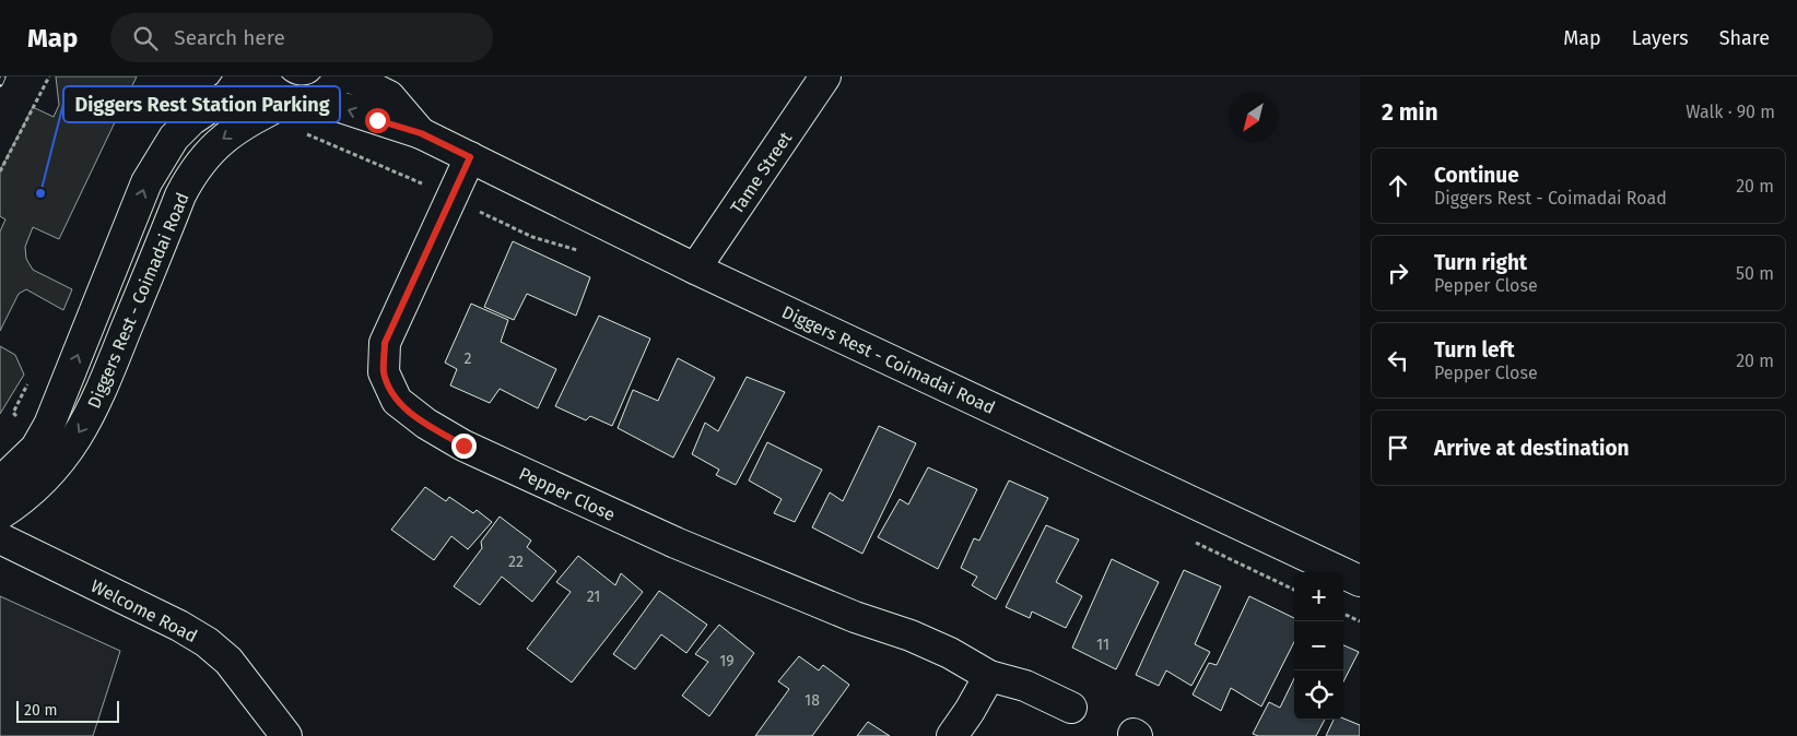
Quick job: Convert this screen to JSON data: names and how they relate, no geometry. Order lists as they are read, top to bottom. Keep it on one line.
{"streets":{"street":["Tame Street","Diggers Rest - Coimadai Road","Pepper Close","Welcome Road"]},"crossings":[["Tame Street","Diggers Rest - Coimadai Road"],["Diggers Rest - Coimadai Road","Pepper Close"]],"places":["Diggers Rest Station Parking"],"house_numbers":["2","22","21","11","19","18"],"scale_bar":"20 m","north":"bottom left","page":{"header":"Map","search":"Search here","nav":["Map","Layers","Share"],"heading":["2 min","Walk · 90 m"],"list":[["Continue","Diggers Rest - Coimadai Road","20 m"],["Turn right","Pepper Close","50 m"],["Turn left","Pepper Close","20 m"],"Arrive at destination"],"map_buttons":["+","−"],"scale":"20 m"}}
